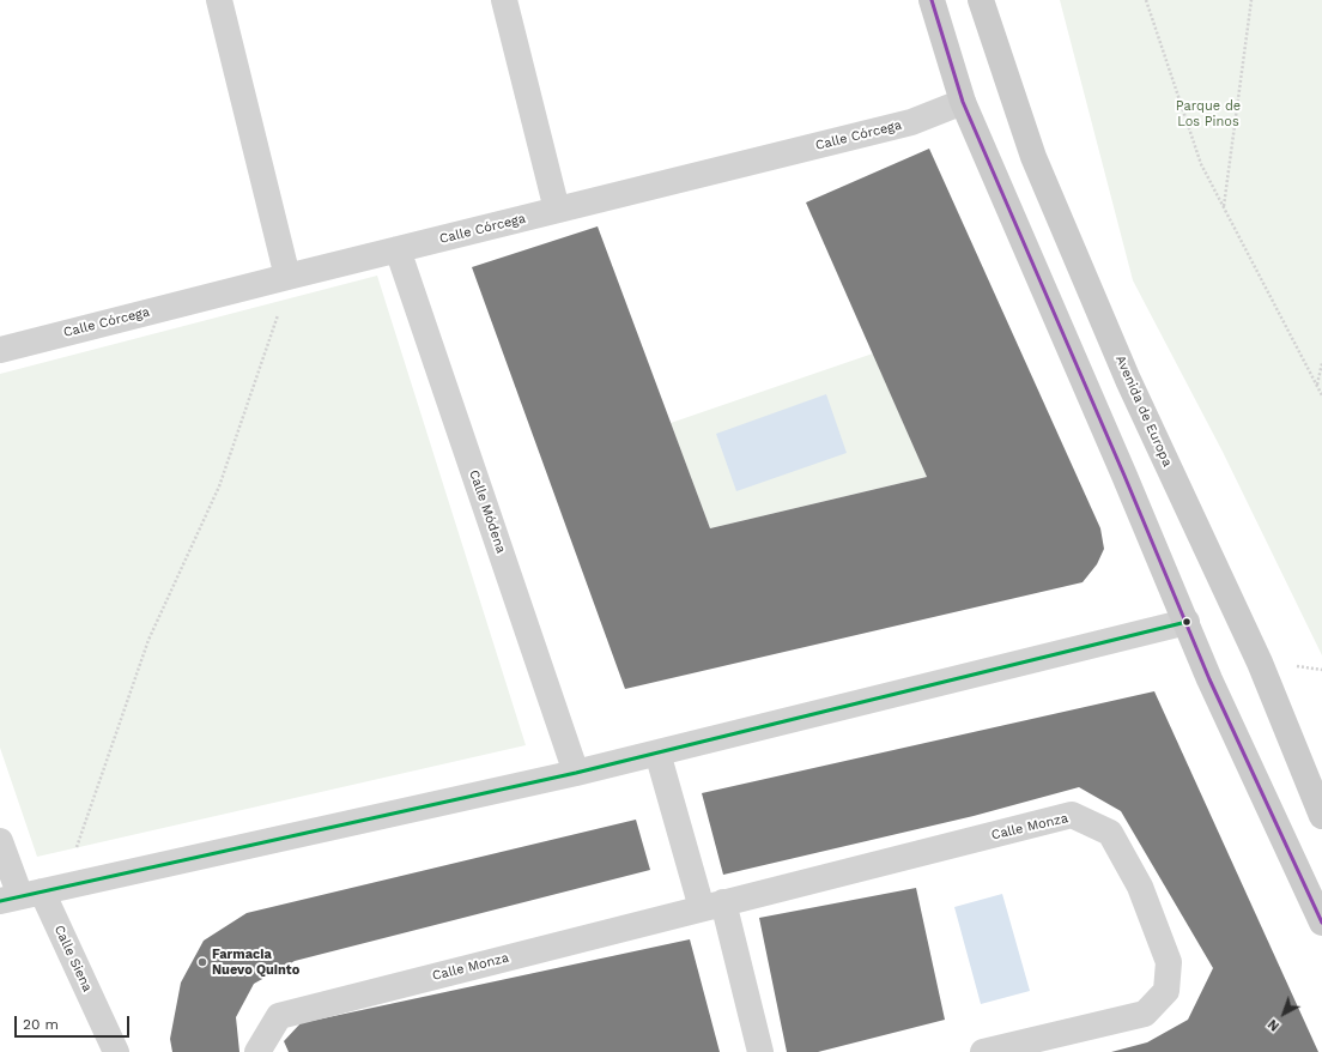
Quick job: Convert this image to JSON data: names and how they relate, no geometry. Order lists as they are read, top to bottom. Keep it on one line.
{"streets":{"main road":["Avenida de Europa"],"street":["Calle Córcega","Calle Módena","Calle Monza","Calle Siena"]},"crossings":[["Calle Córcega","Calle Módena"]],"parks":["Parque de Los Pinos"],"places":["Farmacia Nuevo Quinto"],"scale_bar":"20 m","north":"bottom left"}
